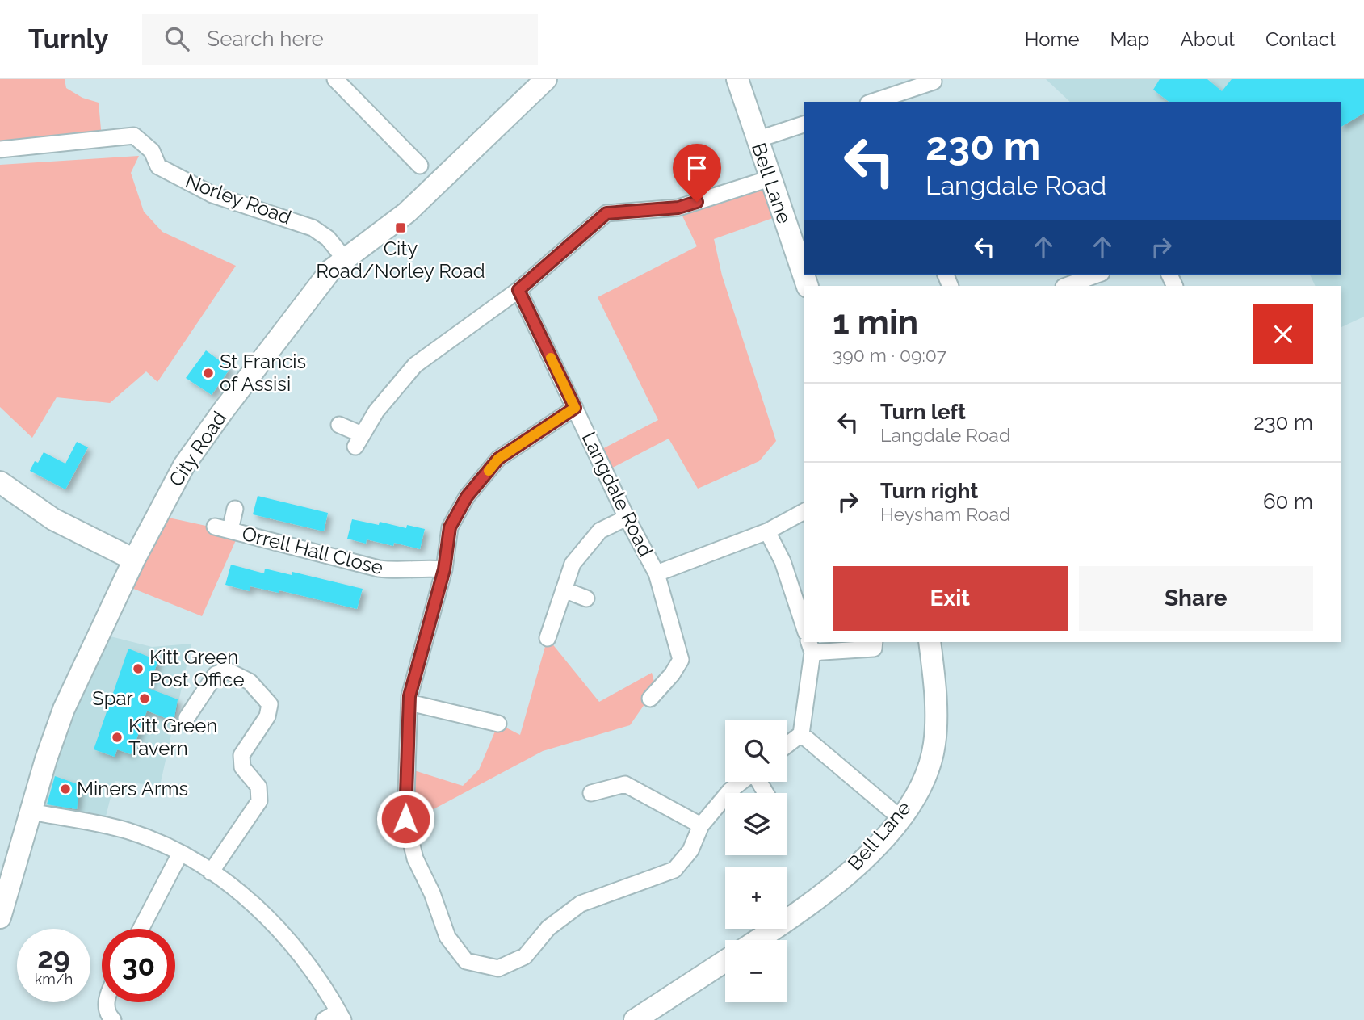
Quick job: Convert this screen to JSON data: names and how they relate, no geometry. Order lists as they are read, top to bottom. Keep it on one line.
{"streets":{"street":["Bell Lane","Norley Road","City Road","Langdale Road","Orrell Hall Close"]},"crossings":[["Norley Road","City Road"]],"places":{"transit":["City Road/Norley Road"],"other":["St Francis of Assisi","Kitt Green Post Office","Spar","Kitt Green Tavern","Miners Arms"]},"page":{"header":"Turnly","search":"Search here","nav":["Home","Map","About","Contact"],"turn":["230 m","Langdale Road"],"heading":["1 min","390 m · 09:07"],"list":[{"name":"Turn left","note":"Langdale Road","value":"230 m"},{"name":"Turn right","note":"Heysham Road","value":"60 m"}],"buttons":["Exit","Share"],"map_buttons":["+","−"],"speed":"29 km/h","limit":"30"}}
